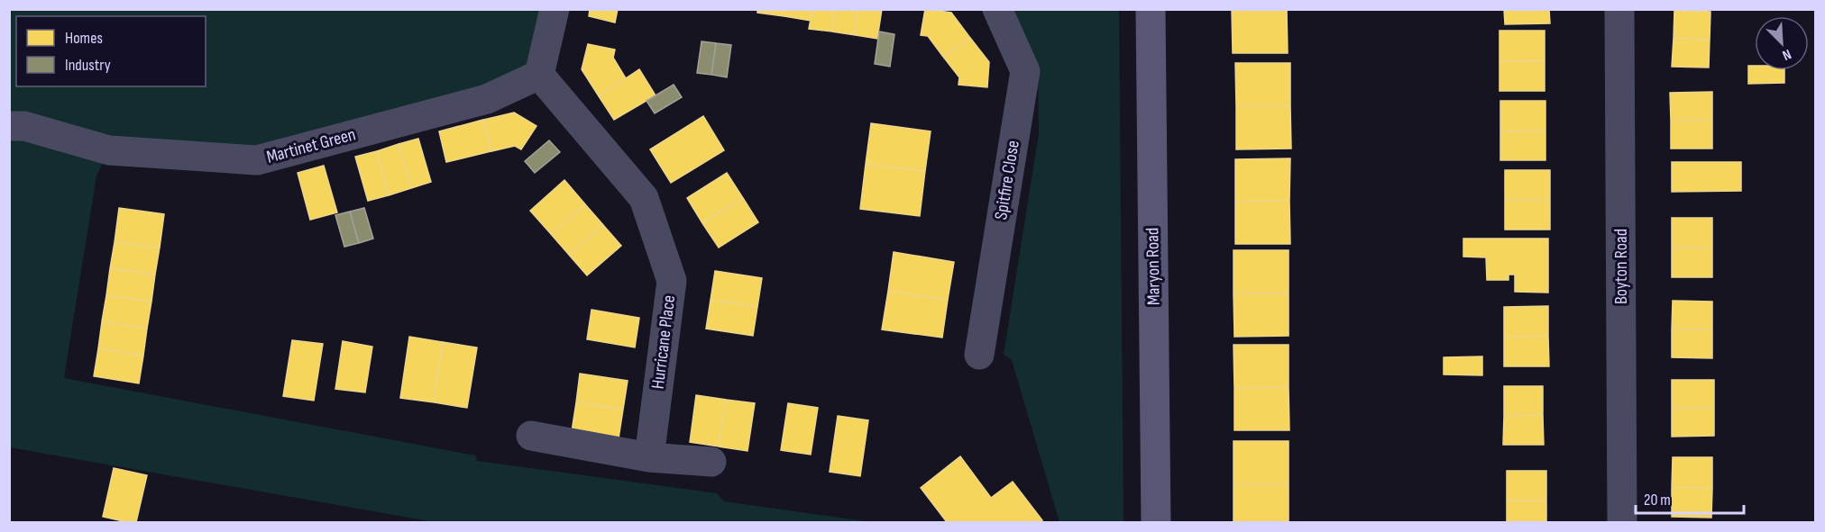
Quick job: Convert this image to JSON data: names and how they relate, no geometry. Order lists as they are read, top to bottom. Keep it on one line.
{"streets":{"street":["Martinet Green","Spitfire Close","Maryon Road","Boyton Road","Hurricane Place"]},"crossings":[["Martinet Green","Hurricane Place"]],"legend":["Homes","Industry"],"scale_bar":"20 m","north":"bottom right"}
